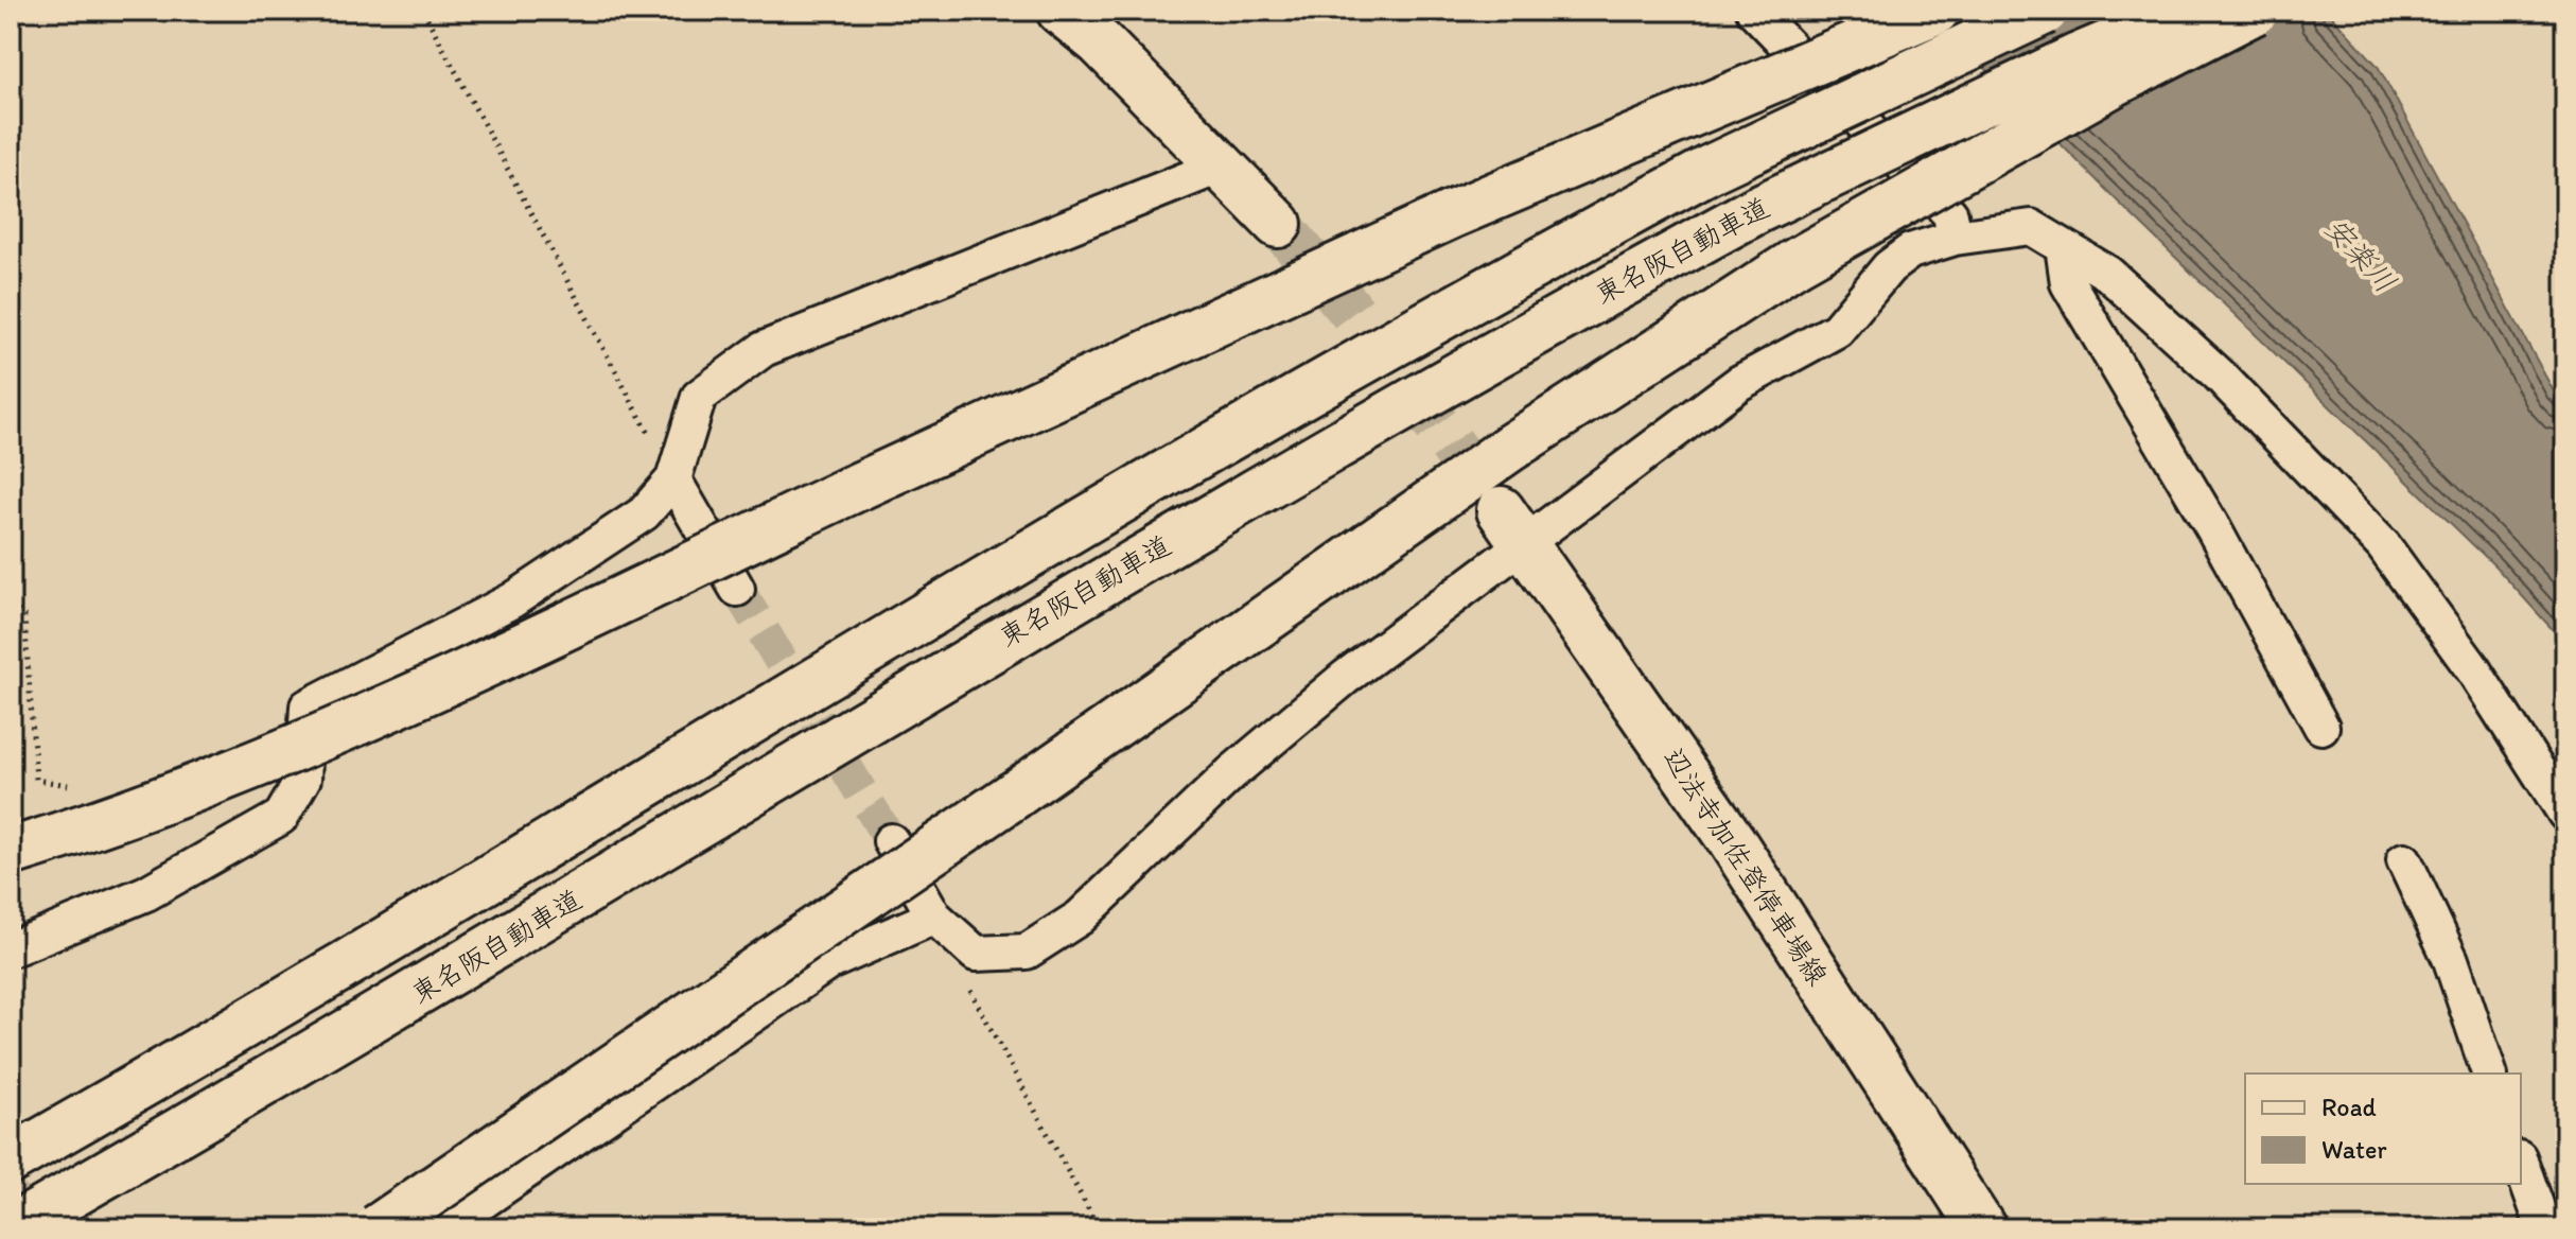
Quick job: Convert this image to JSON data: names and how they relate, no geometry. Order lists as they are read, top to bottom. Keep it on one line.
{"streets":{"main road":["東名阪自動車道","辺法寺加佐登停車場線"]},"water":["安楽川"],"legend":["Road","Water"]}
